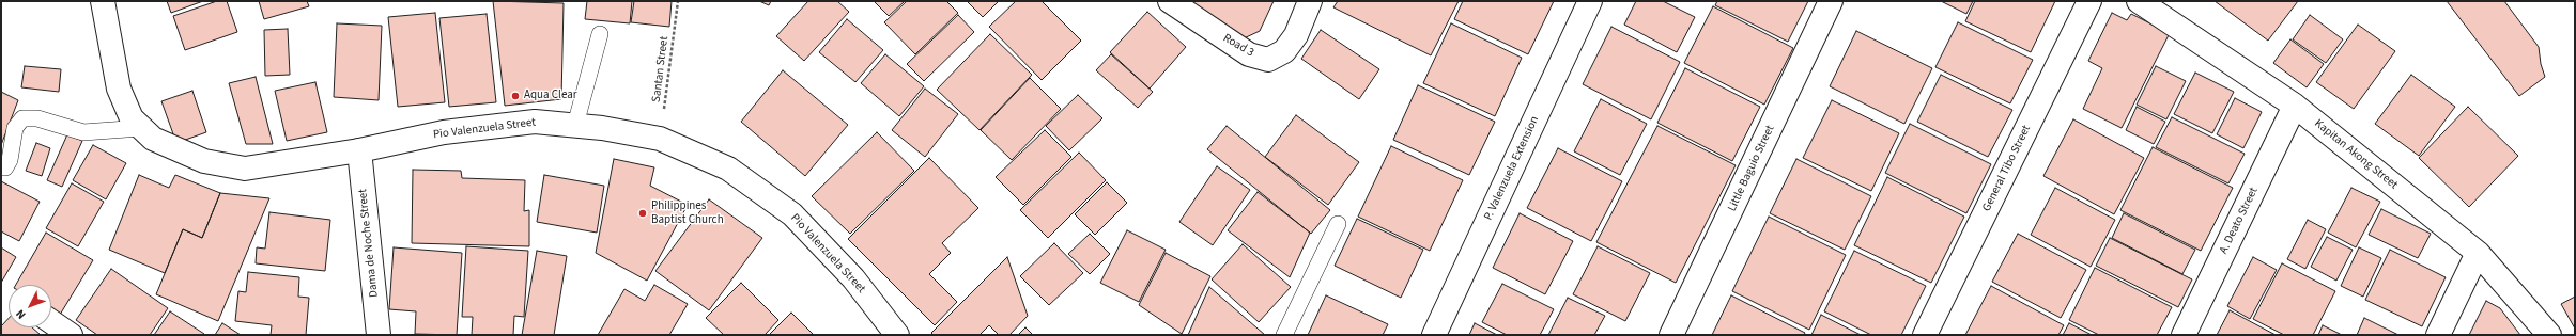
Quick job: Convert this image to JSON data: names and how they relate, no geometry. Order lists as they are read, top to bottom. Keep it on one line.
{"streets":{"street":["Road 3","Pio Valenzuela Street","Kapitan Akong Street","P. Valenzuela Extension","Little Baguio Street","General Tibo Street","A. Deato Street","Dama de Noche Street"],"path":["Santan Street"]},"crossings":[["Santan Street","Pio Valenzuela Street"],["Pio Valenzuela Street","Dama de Noche Street"],["Kapitan Akong Street","A. Deato Street"]],"places":["Aqua Clear","Philippines Baptist Church"],"north":"bottom left"}
